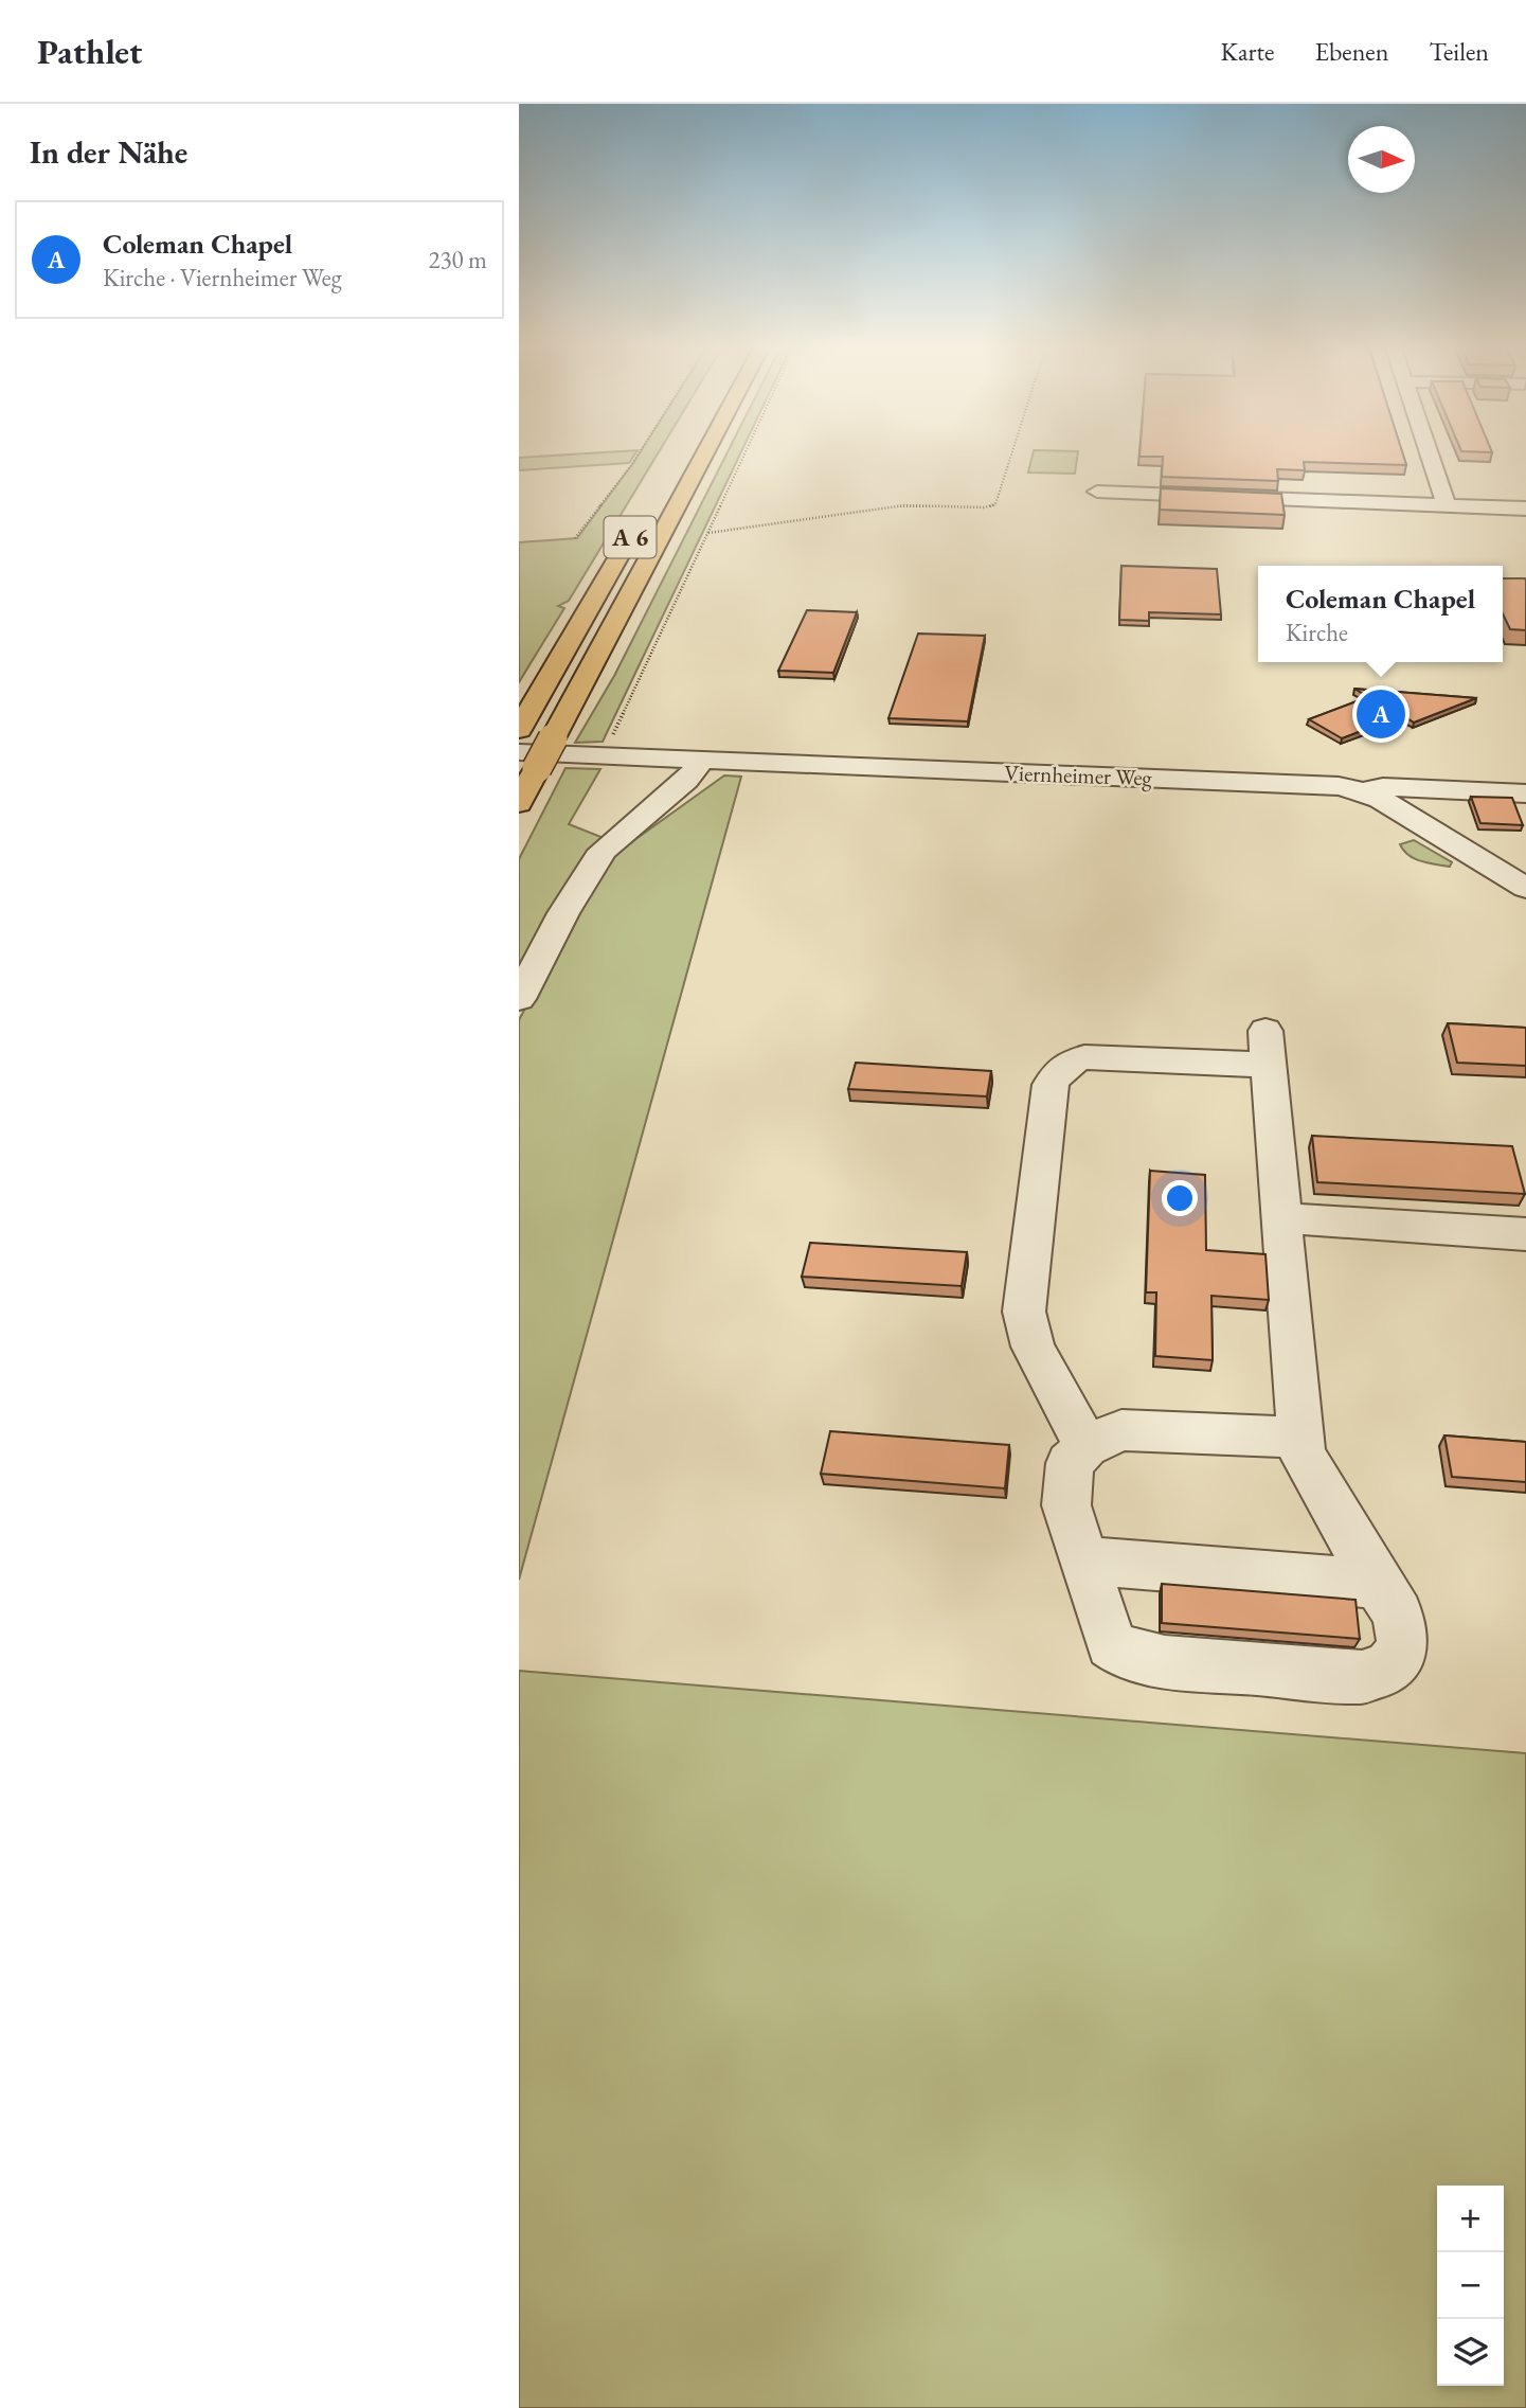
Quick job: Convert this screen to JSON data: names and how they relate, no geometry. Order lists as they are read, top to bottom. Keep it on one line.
{"streets":{"highway":["A 6"],"street":["Viernheimer Weg"]},"crossings":[["A 6","Viernheimer Weg"]],"north":"right","page":{"header":"Pathlet","nav":["Karte","Ebenen","Teilen"],"heading":"In der Nähe","list":[{"mark":"A","name":"Coleman Chapel","note":"Kirche · Viernheimer Weg","value":"230 m"}],"popup":["Coleman Chapel","Kirche"],"pins":"A","map_buttons":["+","−"]}}
